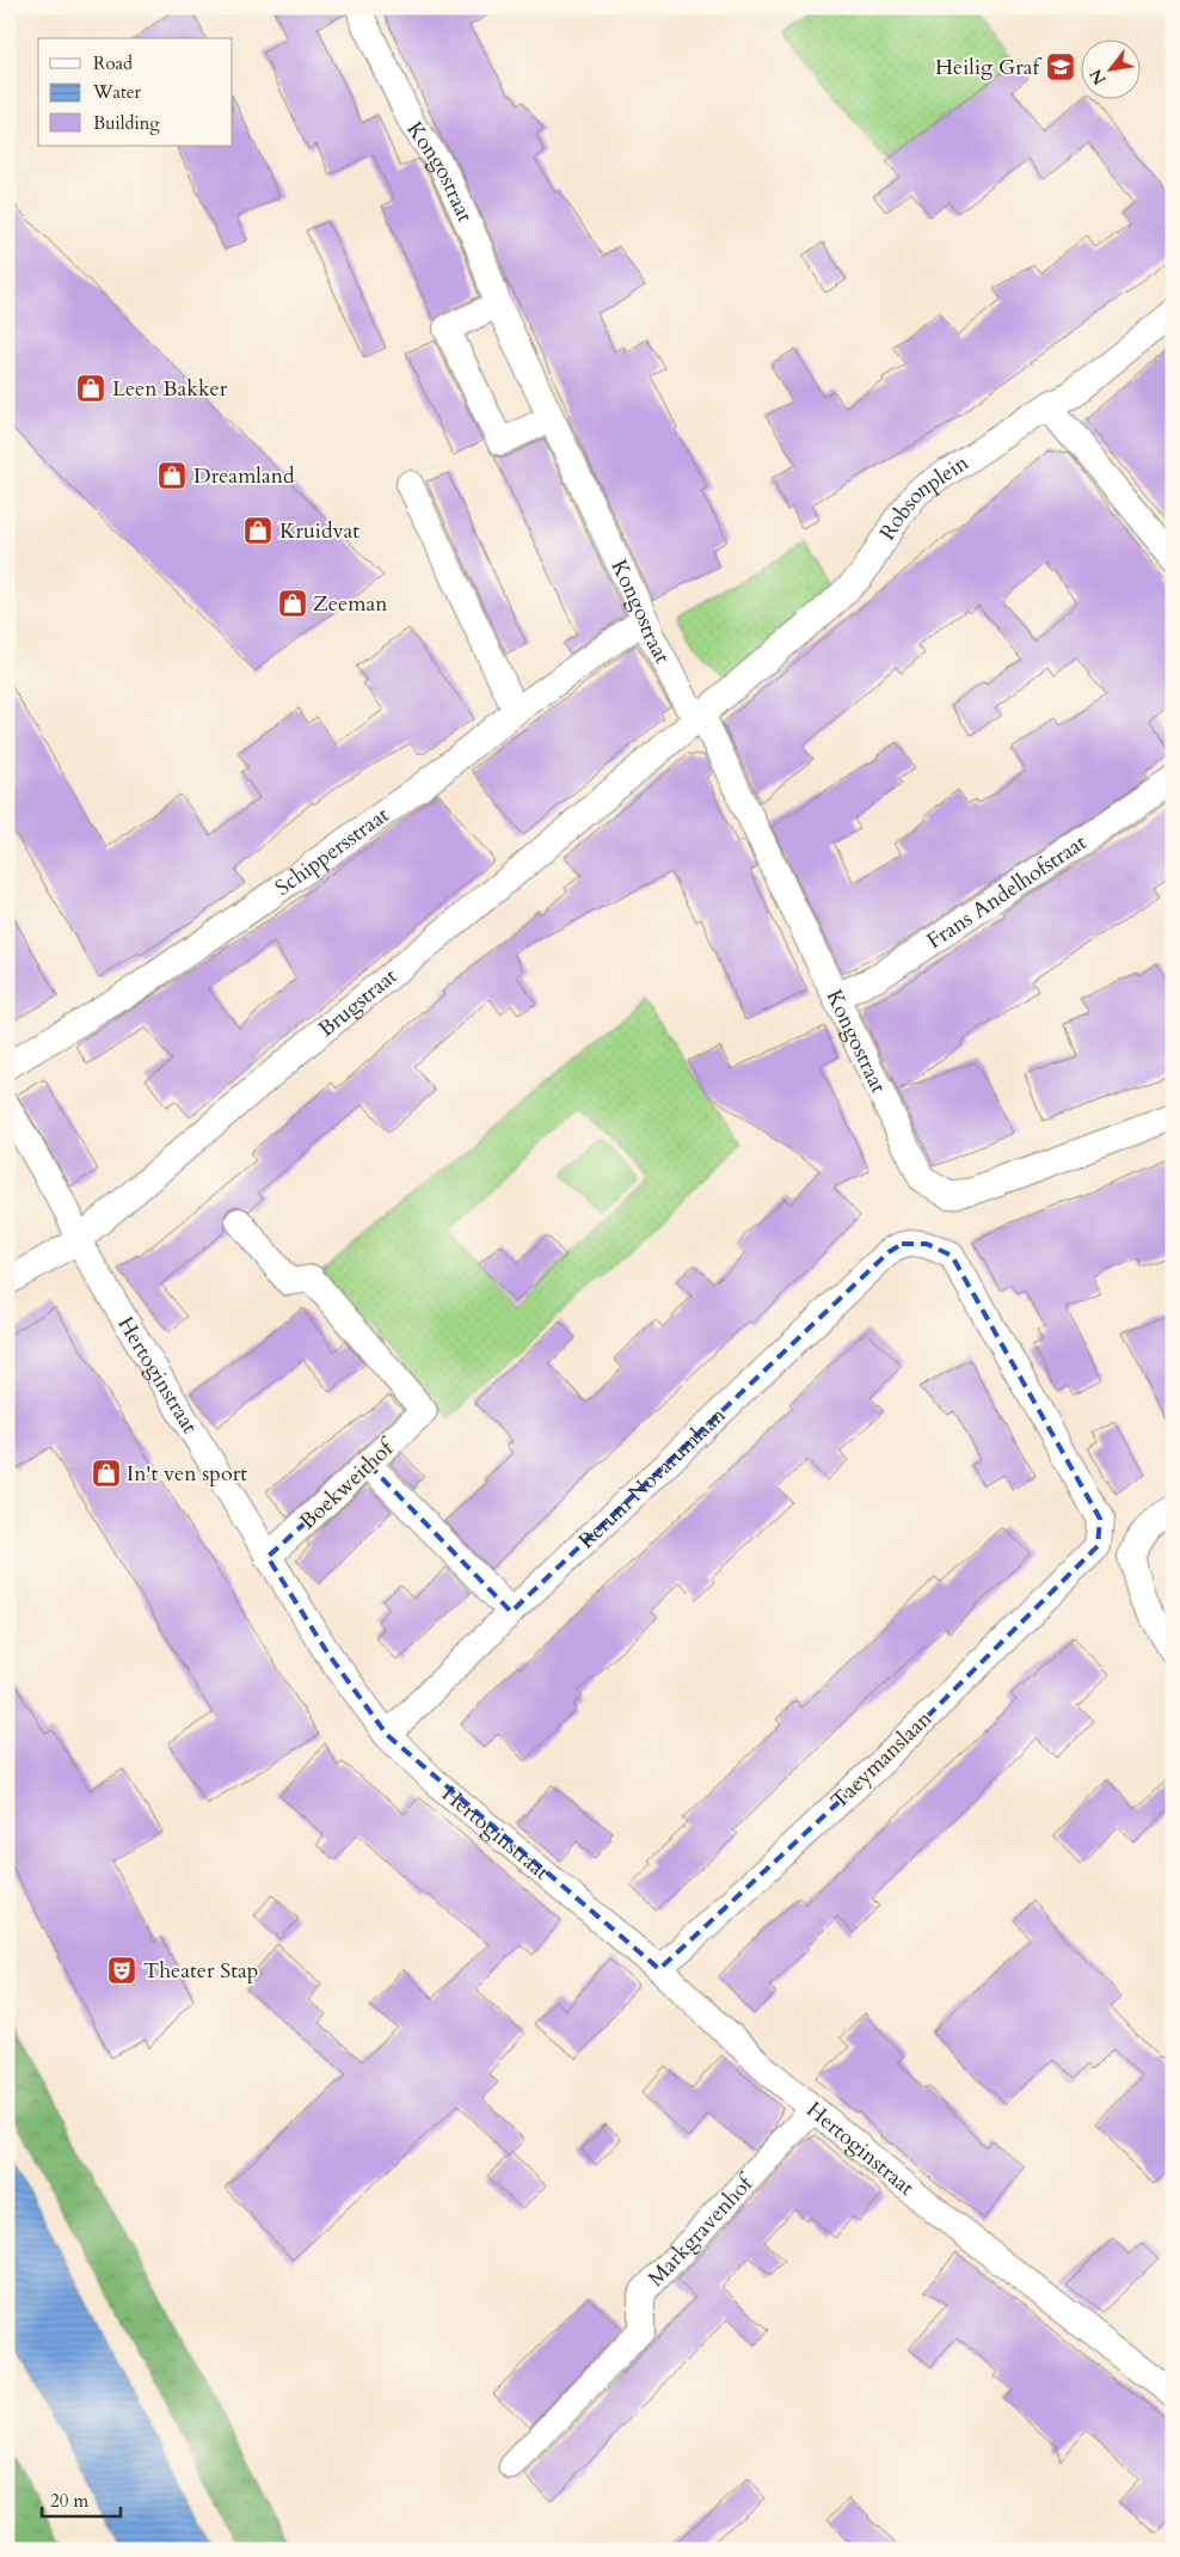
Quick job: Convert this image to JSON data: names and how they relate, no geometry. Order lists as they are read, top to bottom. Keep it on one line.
{"streets":{"street":["Kongostraat","Robsonplein","Schippersstraat","Frans Andelhofstraat","Brugstraat","Hertoginstraat","Rerum Novarumlaan","Boekweithof","Taeymanslaan","Markgravenhof"]},"crossings":[["Kongostraat","Robsonplein"],["Kongostraat","Schippersstraat"],["Kongostraat","Frans Andelhofstraat"],["Kongostraat","Brugstraat"],["Robsonplein","Brugstraat"],["Brugstraat","Hertoginstraat"],["Hertoginstraat","Rerum Novarumlaan"],["Hertoginstraat","Boekweithof"],["Hertoginstraat","Taeymanslaan"],["Hertoginstraat","Markgravenhof"],["Rerum Novarumlaan","Taeymanslaan"]],"places":{"school or university":["Heilig Graf"],"shop":["Leen Bakker","Dreamland","Kruidvat","Zeeman","In't ven sport"],"theatre":["Theater Stap"]},"legend":["Road","Water","Building"],"scale_bar":"20 m","north":"bottom left"}
